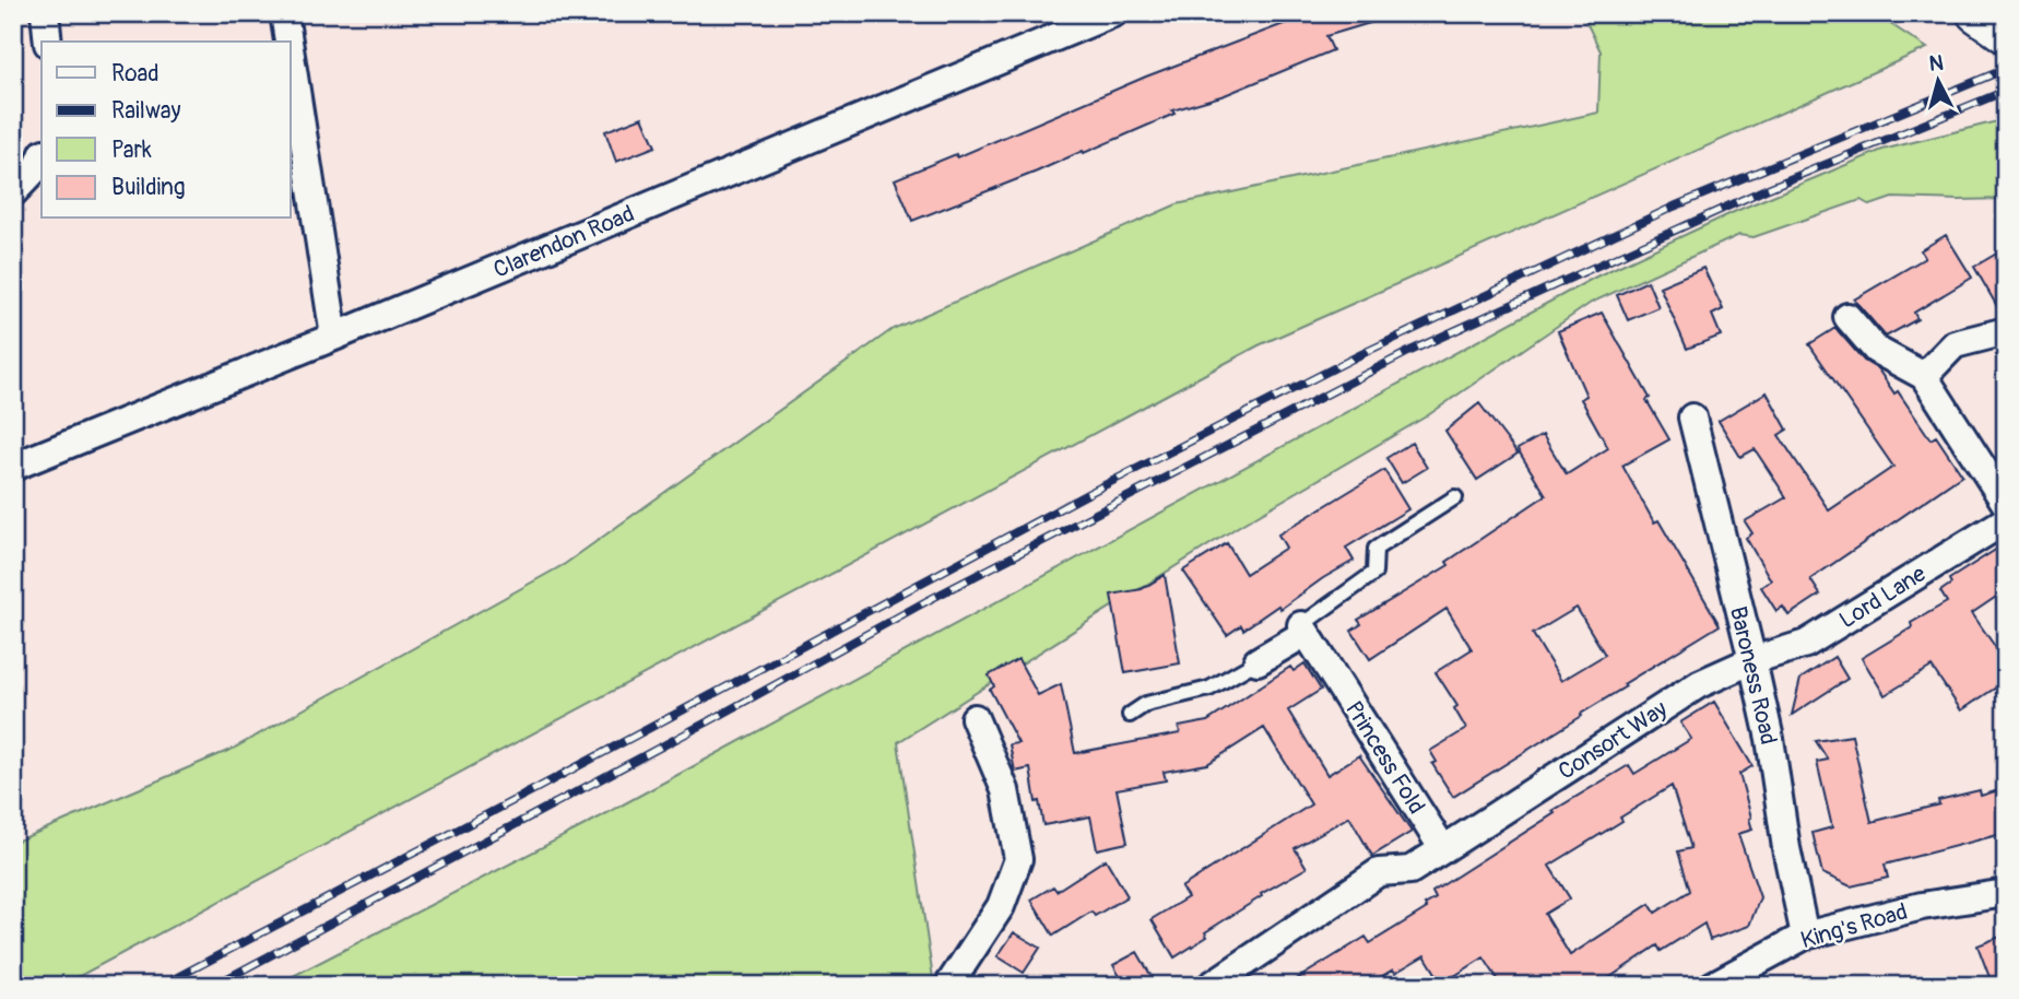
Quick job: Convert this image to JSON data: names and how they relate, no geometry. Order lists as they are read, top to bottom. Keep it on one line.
{"streets":{"street":["Clarendon Road","Lord Lane","Baroness Road","Consort Way","Princess Fold","King's Road"]},"crossings":[["Lord Lane","Baroness Road"],["Lord Lane","Consort Way"],["Baroness Road","Consort Way"],["Baroness Road","King's Road"],["Consort Way","Princess Fold"]],"legend":["Road","Railway","Park","Building"],"north":"top"}
